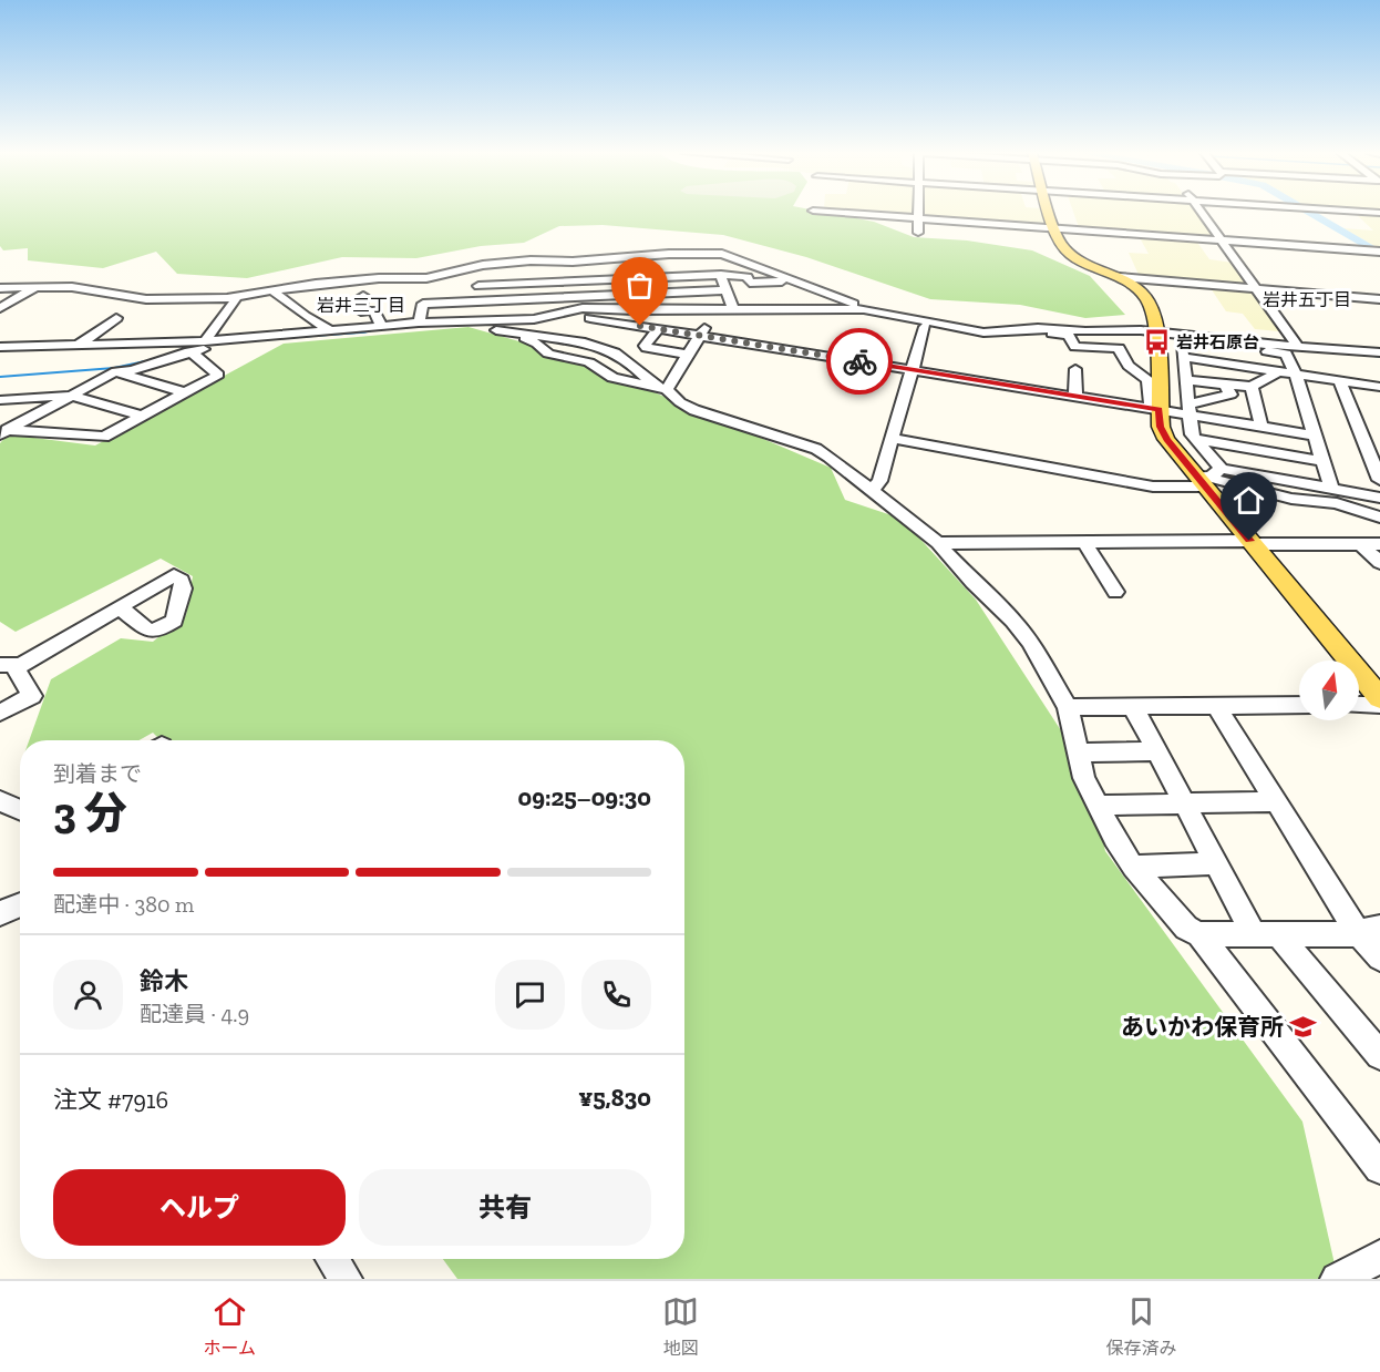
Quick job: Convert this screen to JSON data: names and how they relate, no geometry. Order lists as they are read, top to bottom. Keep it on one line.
{"districts":["岩井五丁目","岩井三丁目"],"places":{"bus stop":["岩井石原台"],"school or university":["あいかわ保育所"]},"north":"top","page":{"heading":["3 分","到着まで","09:25–09:30"],"panel":["鈴木","配達員 · 4.9","注文 #7916","¥5,830"],"bar":"配達中 · 380 m","buttons":["ヘルプ","共有"],"tabs":["ホーム","地図","保存済み"]}}
